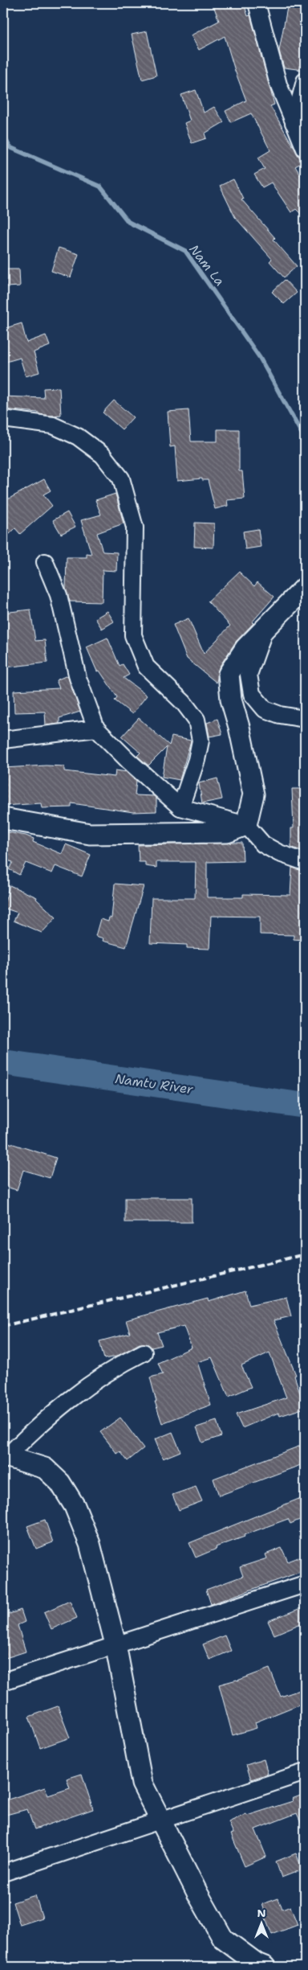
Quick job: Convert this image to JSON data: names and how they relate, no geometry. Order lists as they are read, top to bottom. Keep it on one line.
{"water":["Nam La","Namtu River"],"north":"top"}
